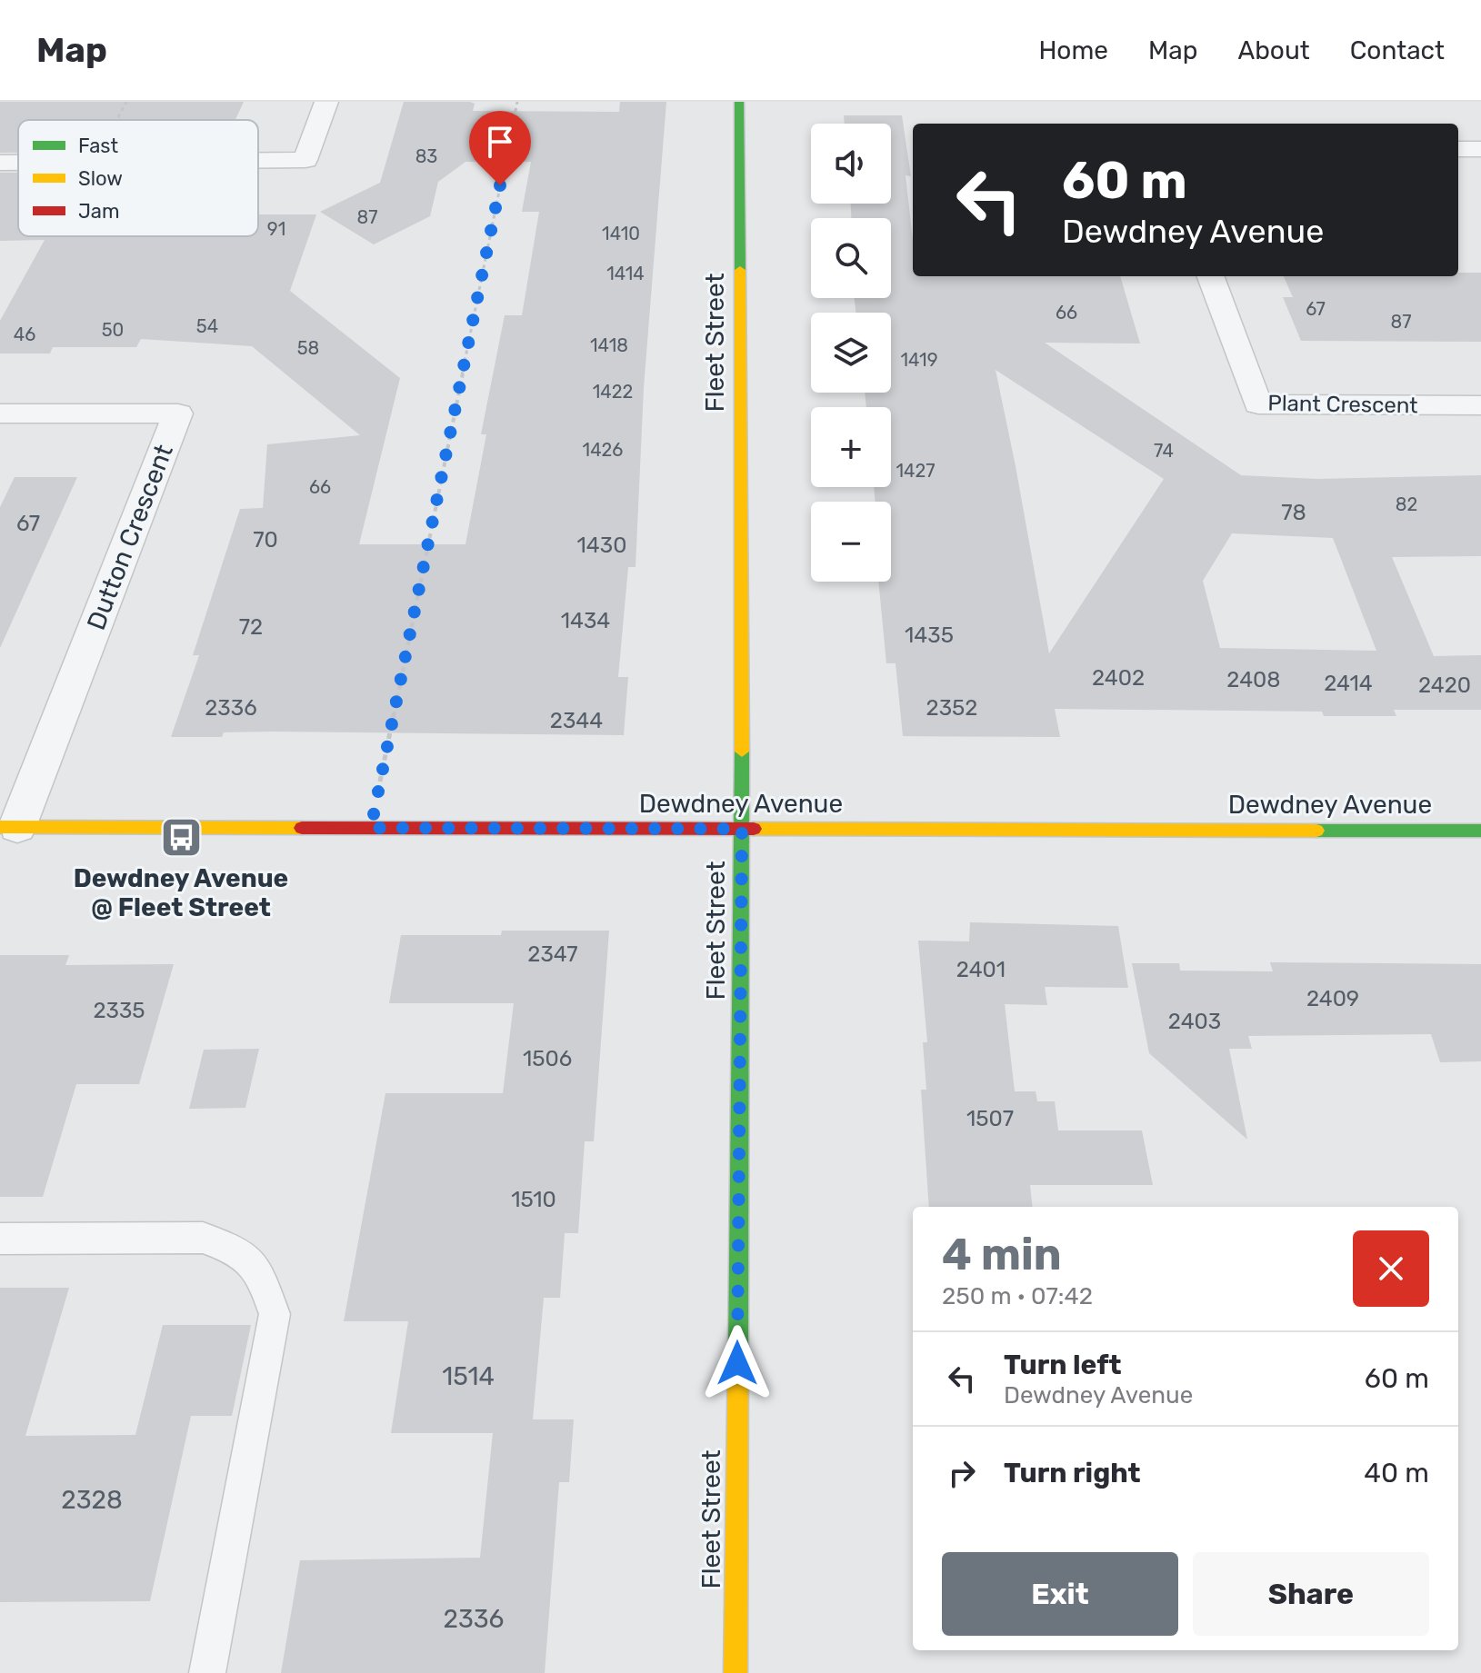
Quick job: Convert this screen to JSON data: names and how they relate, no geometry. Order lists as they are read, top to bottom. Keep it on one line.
{"streets":{"street":["Fleet Street","Plant Crescent","Dutton Crescent","Dewdney Avenue"]},"crossings":[["Fleet Street","Dewdney Avenue"],["Dutton Crescent","Dewdney Avenue"]],"places":{"bus stop":["Dewdney Avenue @ Fleet Street"]},"house_numbers":["83","87","91","1410","1414","67","66","87","54","50","46","1418","58","1419","1422","1426","74","1427","66","82","78","67","70","1430","1434","72","1435","2402","2408","2414","2420","2336","2352","2344","2347","2401","2409","2335","2403","1506","1507","1510","1514","2328","2336"],"legend":["Fast","Slow","Jam"],"page":{"header":"Map","nav":["Home","Map","About","Contact"],"map_buttons":["+","−"],"turn":["60 m","Dewdney Avenue"],"heading":["4 min","250 m · 07:42"],"list":[{"name":"Turn left","note":"Dewdney Avenue","value":"60 m"},{"name":"Turn right","value":"40 m"}],"buttons":["Exit","Share"]}}
